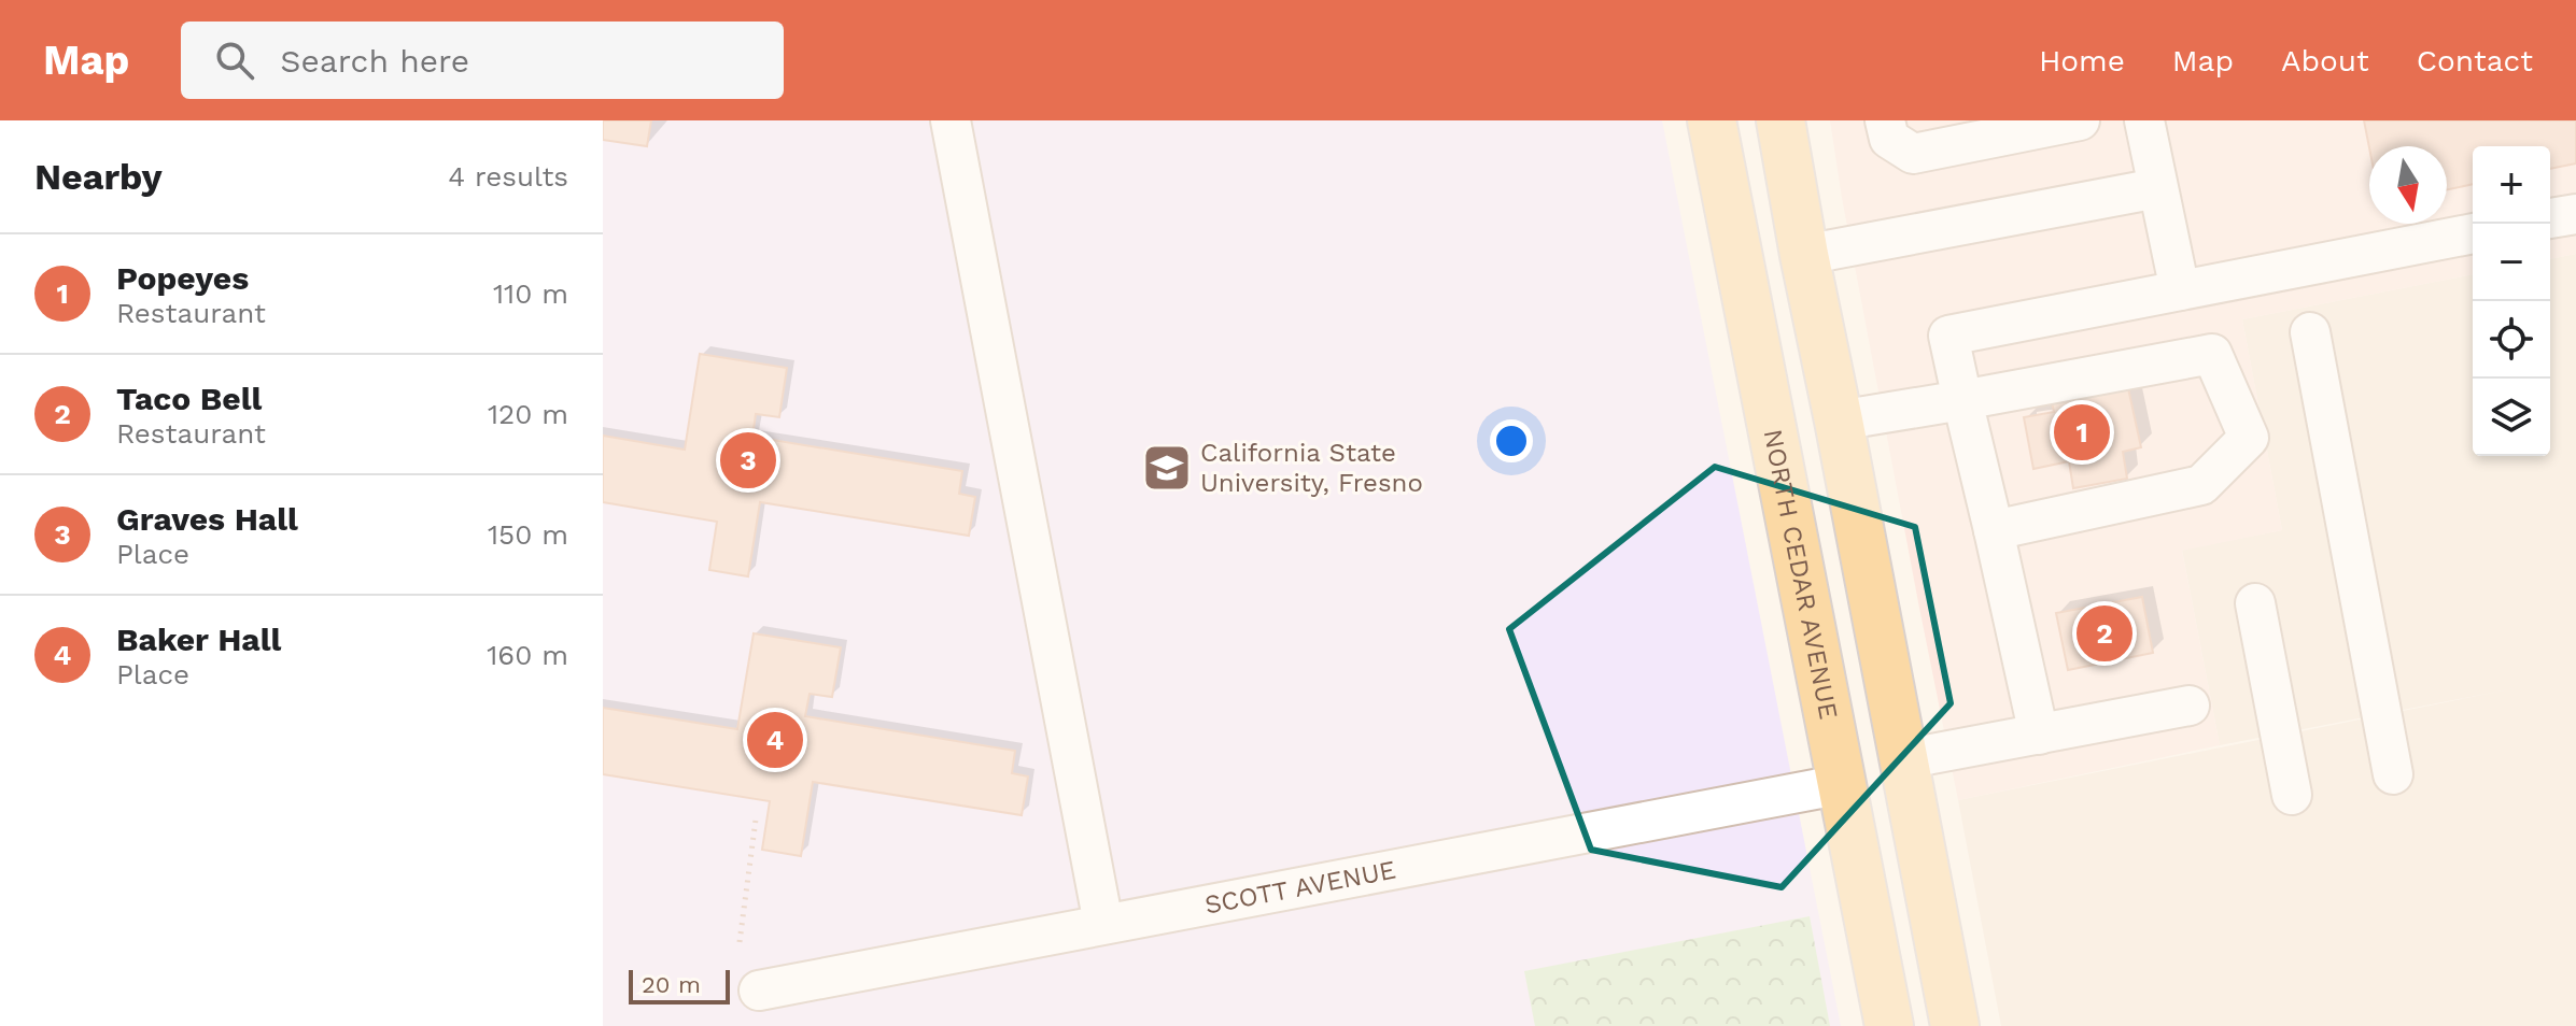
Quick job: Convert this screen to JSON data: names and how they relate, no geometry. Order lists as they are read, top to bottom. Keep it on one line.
{"streets":{"main road":["NORTH CEDAR AVENUE"],"street":["SCOTT AVENUE"]},"crossings":[["NORTH CEDAR AVENUE","SCOTT AVENUE"]],"places":{"school or university":["California State University, Fresno"]},"scale_bar":"20 m","north":"bottom","page":{"header":"Map","search":"Search here","nav":["Home","Map","About","Contact"],"heading":["Nearby","4 results"],"map_buttons":["+","−"],"list":[{"mark":"1","name":"Popeyes","note":"Restaurant","value":"110 m"},{"mark":"2","name":"Taco Bell","note":"Restaurant","value":"120 m"},{"mark":"3","name":"Graves Hall","note":"Place","value":"150 m"},{"mark":"4","name":"Baker Hall","note":"Place","value":"160 m"}],"pins":["1","3","2","4"],"scale":"20 m"}}
